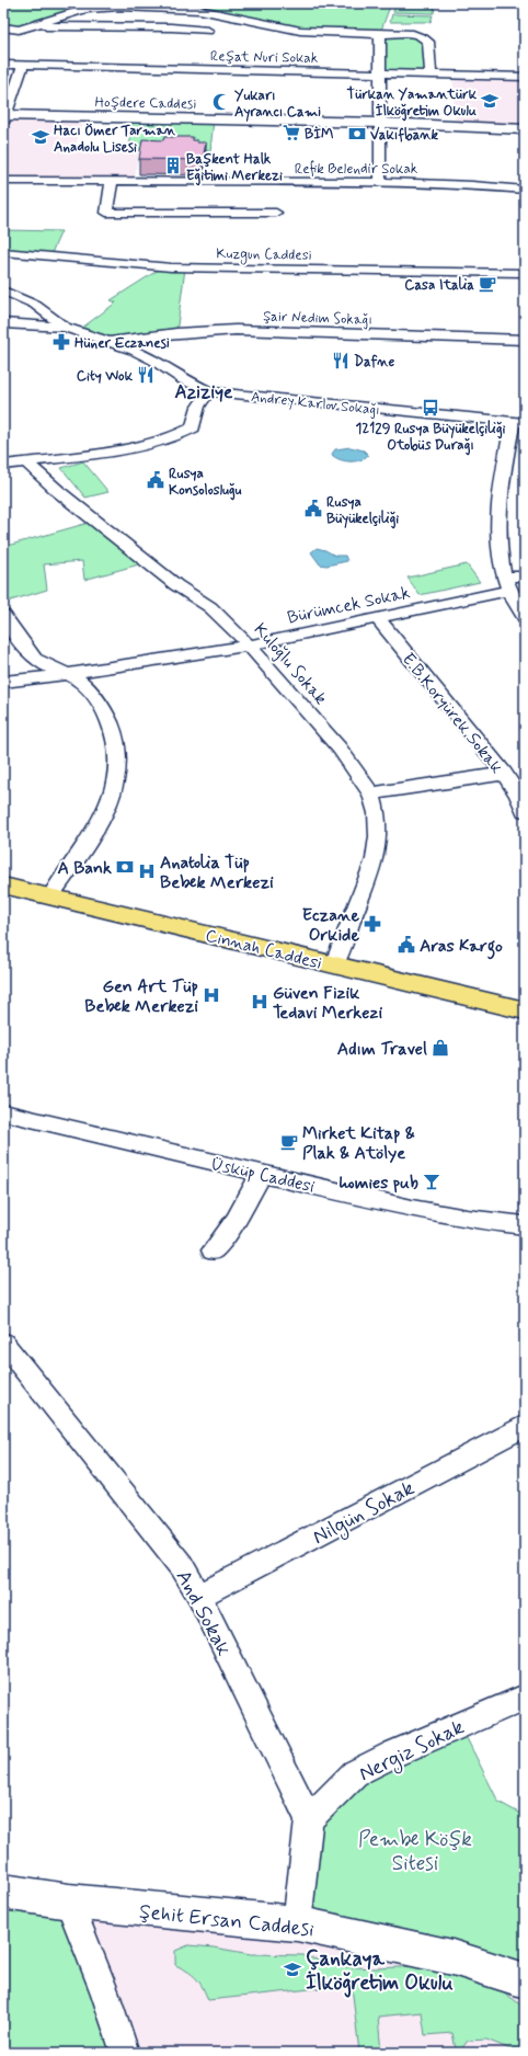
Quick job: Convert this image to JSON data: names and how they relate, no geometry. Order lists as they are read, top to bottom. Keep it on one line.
{"streets":{"main road":["Hoşdere Caddesi","Cinnah Caddesi","Şehit Ersan Caddesi"],"street":["Reşat Nuri Sokak","Refik Belendir Sokak","Kuzgun Caddesi","Şair Nedim Sokağı","Andrey Karlov Sokağı","Bürümcek Sokak","Kuloğlu Sokak","E.B.Koryürek Sokak","Üsküp Caddesi","Nilgün Sokak","And Sokak","Nergiz Sokak"]},"crossings":[["Şair Nedim Sokağı","Andrey Karlov Sokağı"],["Bürümcek Sokak","Kuloğlu Sokak"],["Bürümcek Sokak","E.B.Koryürek Sokak"],["Kuloğlu Sokak","Cinnah Caddesi"],["Nilgün Sokak","And Sokak"],["And Sokak","Nergiz Sokak"]],"districts":["Aziziye"],"parks":["Pembe Köşk Sitesi"],"places":{"school or university":["Türkan Yamantürk İlköğretim Okulu","Hacı Ömer Tarman Anadolu Lisesi","Çankaya İlköğretim Okulu"],"mosque":["Yukarı Ayrancı Cami"],"supermarket":["BİM"],"bank":["Vakıfbank","A Bank"],"building":["Başkent Halk Eğitimi Merkezi"],"cafe":["Casa Italia","Mirket Kitap & Plak & Atölye"],"pharmacy":["Hüner Eczanesi","Eczane Orkide"],"restaurant":["Dafne","City Wok"],"bus stop":["12129 Rusya Büyükelçiliği Otobüs Durağı"],"public building":["Rusya Konsolosluğu","Rusya Büyükelçiliği","Aras Kargo"],"hospital":["Anatolia Tüp Bebek Merkezi","Gen Art Tüp Bebek Merkezi","Güven Fizik Tedavi Merkezi"],"shop":["Adım Travel"],"bar":["homies pub"]}}
